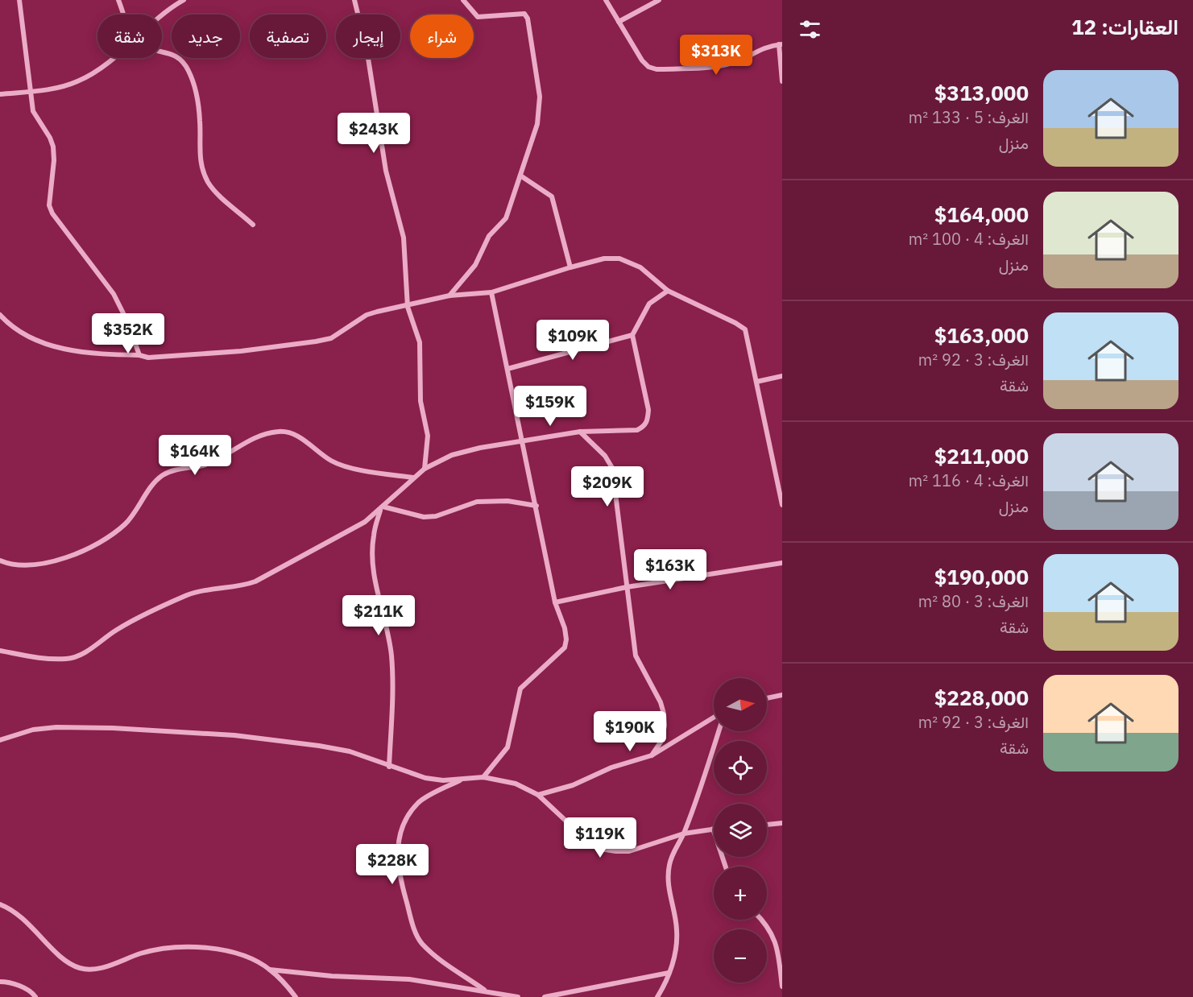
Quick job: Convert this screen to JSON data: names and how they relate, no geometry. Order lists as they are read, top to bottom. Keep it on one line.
{"north":"right","page":{"heading":"العقارات: 12","chip":["شراء","إيجار","تصفية","جديد","شقة"],"price":["$313K","$243K","$352K","$109K","$159K","$164K","$209K","$163K","$211K","$190K","$119K","$228K"],"list":[{"name":"$313,000","note":"الغرف: 5 · 133 m² · منزل"},{"name":"$164,000","note":"الغرف: 4 · 100 m² · منزل"},{"name":"$163,000","note":"الغرف: 3 · 92 m² · شقة"},{"name":"$211,000","note":"الغرف: 4 · 116 m² · منزل"},{"name":"$190,000","note":"الغرف: 3 · 80 m² · شقة"},{"name":"$228,000","note":"الغرف: 3 · 92 m² · شقة"}],"map_buttons":["+","−"]}}
